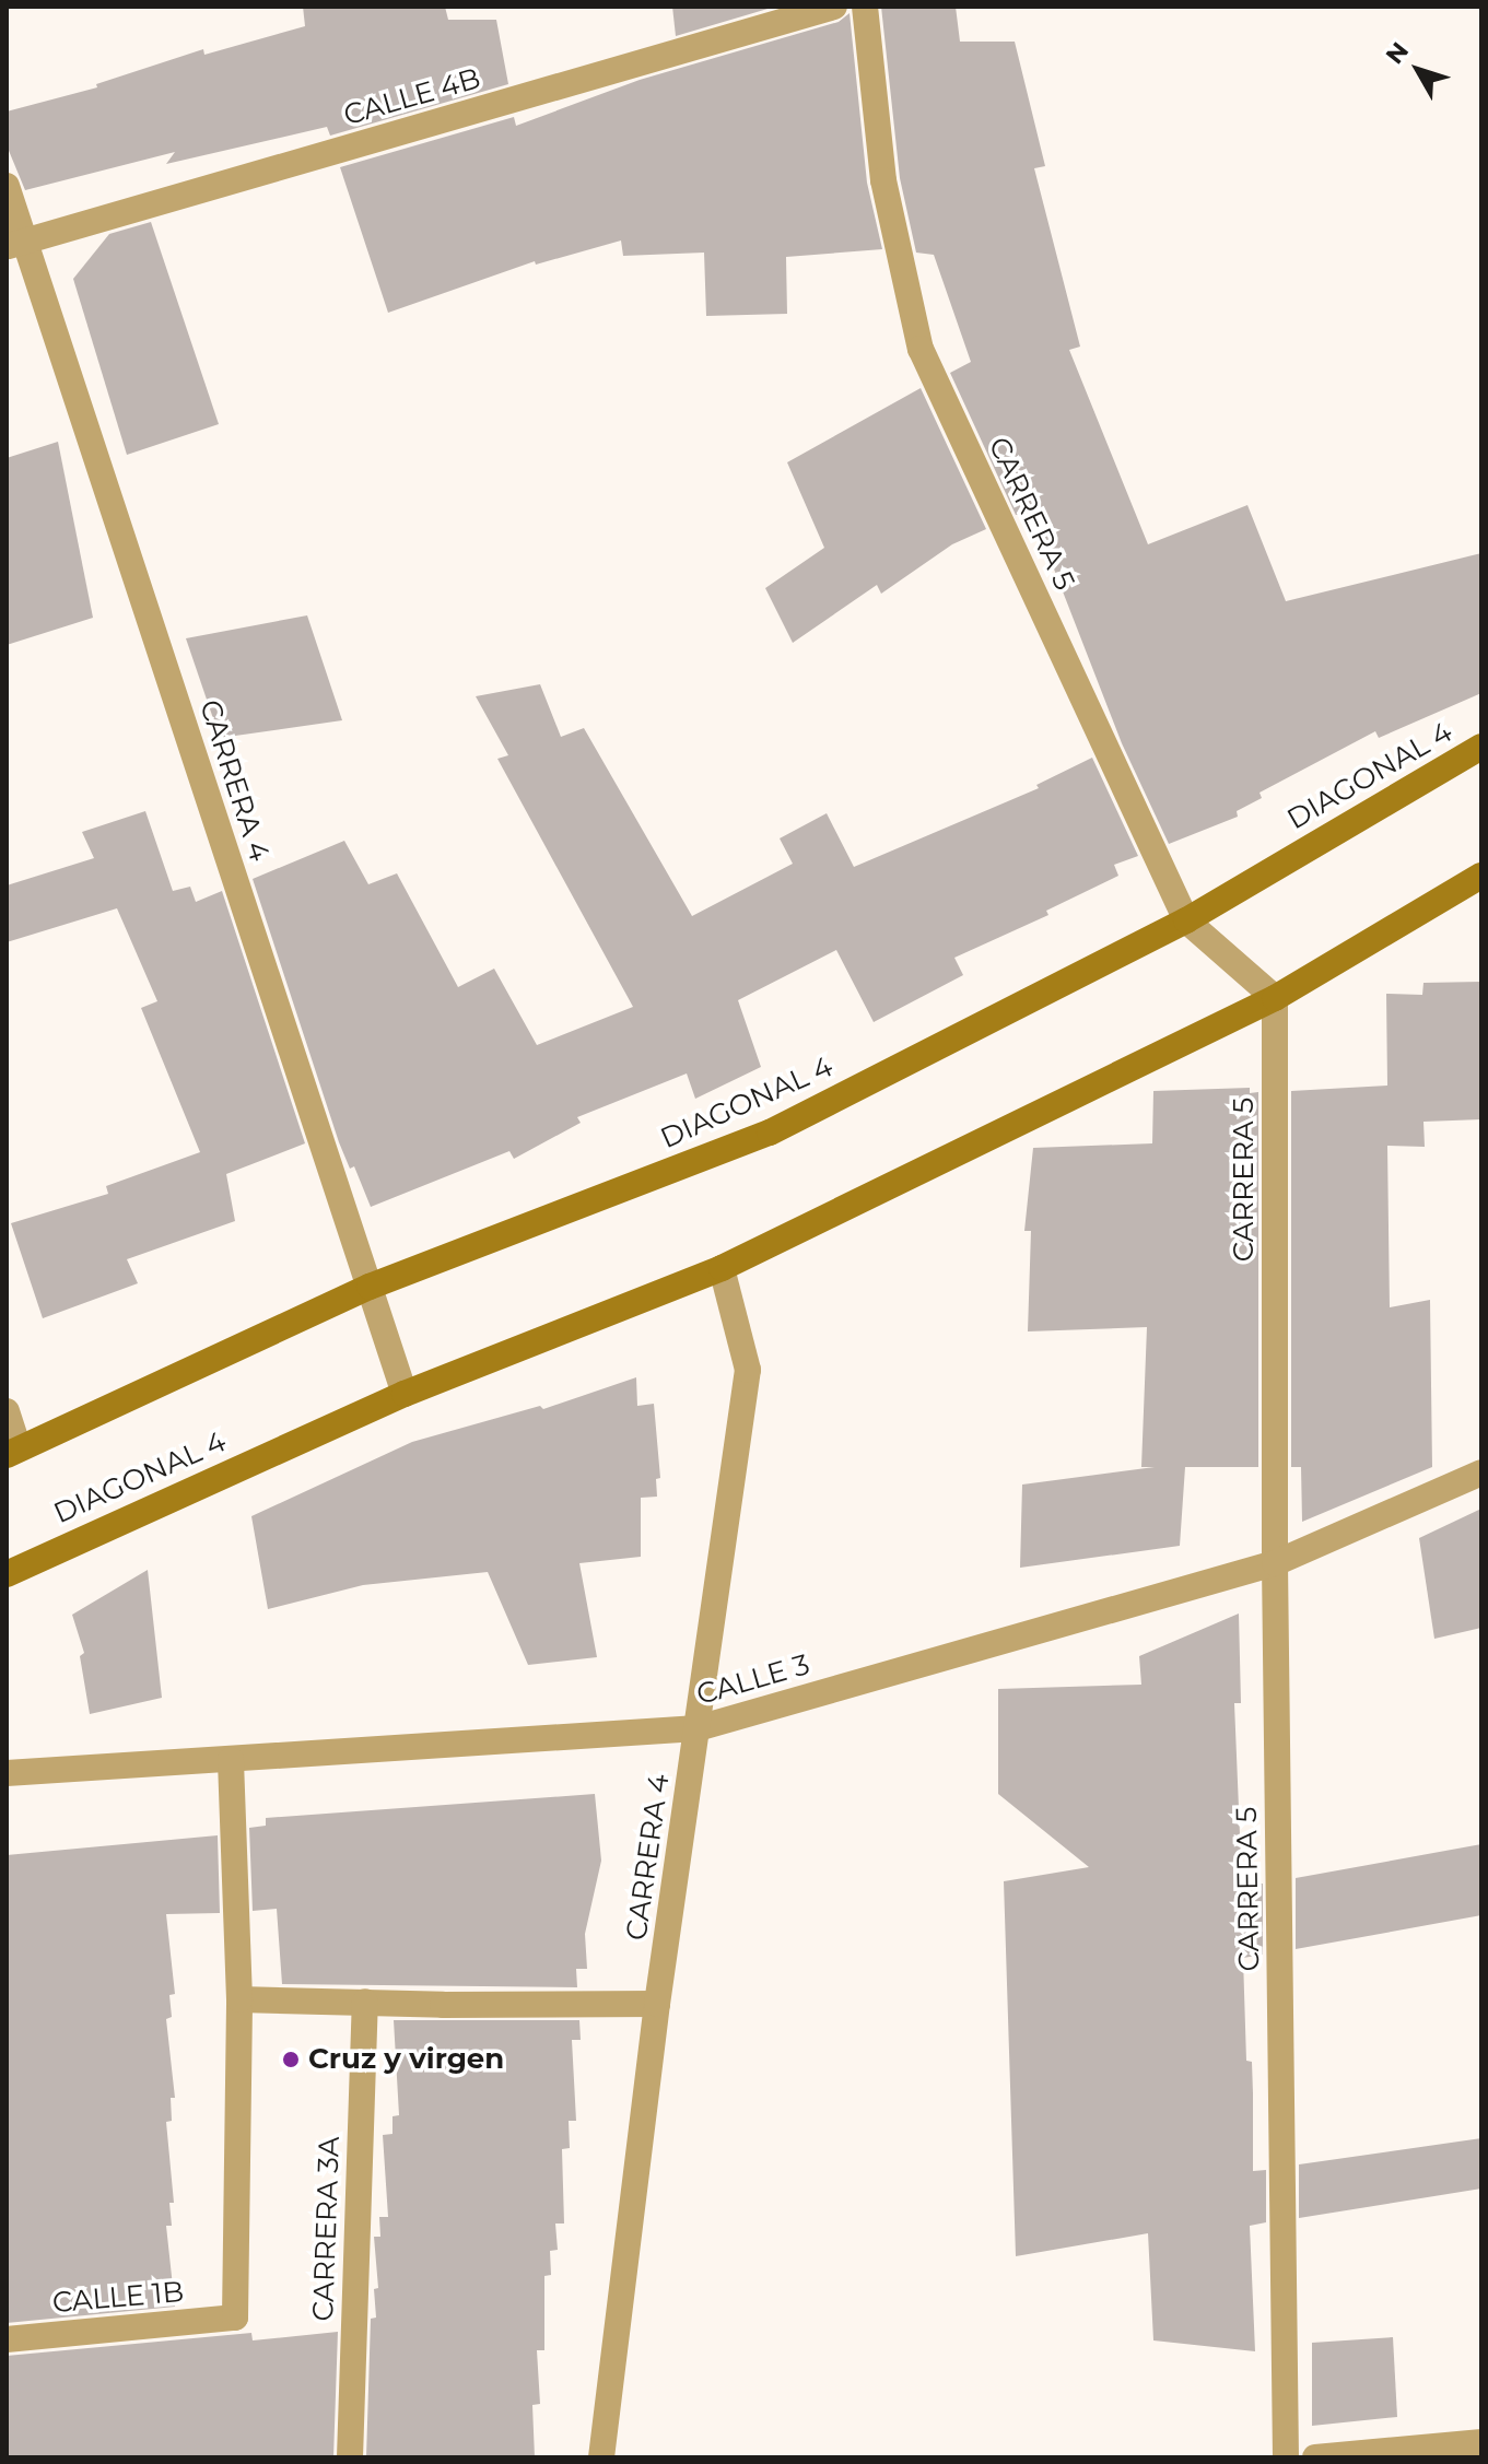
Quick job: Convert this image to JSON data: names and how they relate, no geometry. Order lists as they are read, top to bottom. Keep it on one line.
{"streets":{"street":["CALLE 4B","CARRERA 5","DIAGONAL 4","CARRERA 4","CALLE 3","CARRERA 3A","CALLE 1B"]},"crossings":[["CALLE 4B","CARRERA 4"],["CARRERA 5","DIAGONAL 4"],["CARRERA 5","CALLE 3"],["DIAGONAL 4","CARRERA 4"],["CARRERA 4","CALLE 3"]],"places":["Cruz y virgen"],"north":"top left"}
